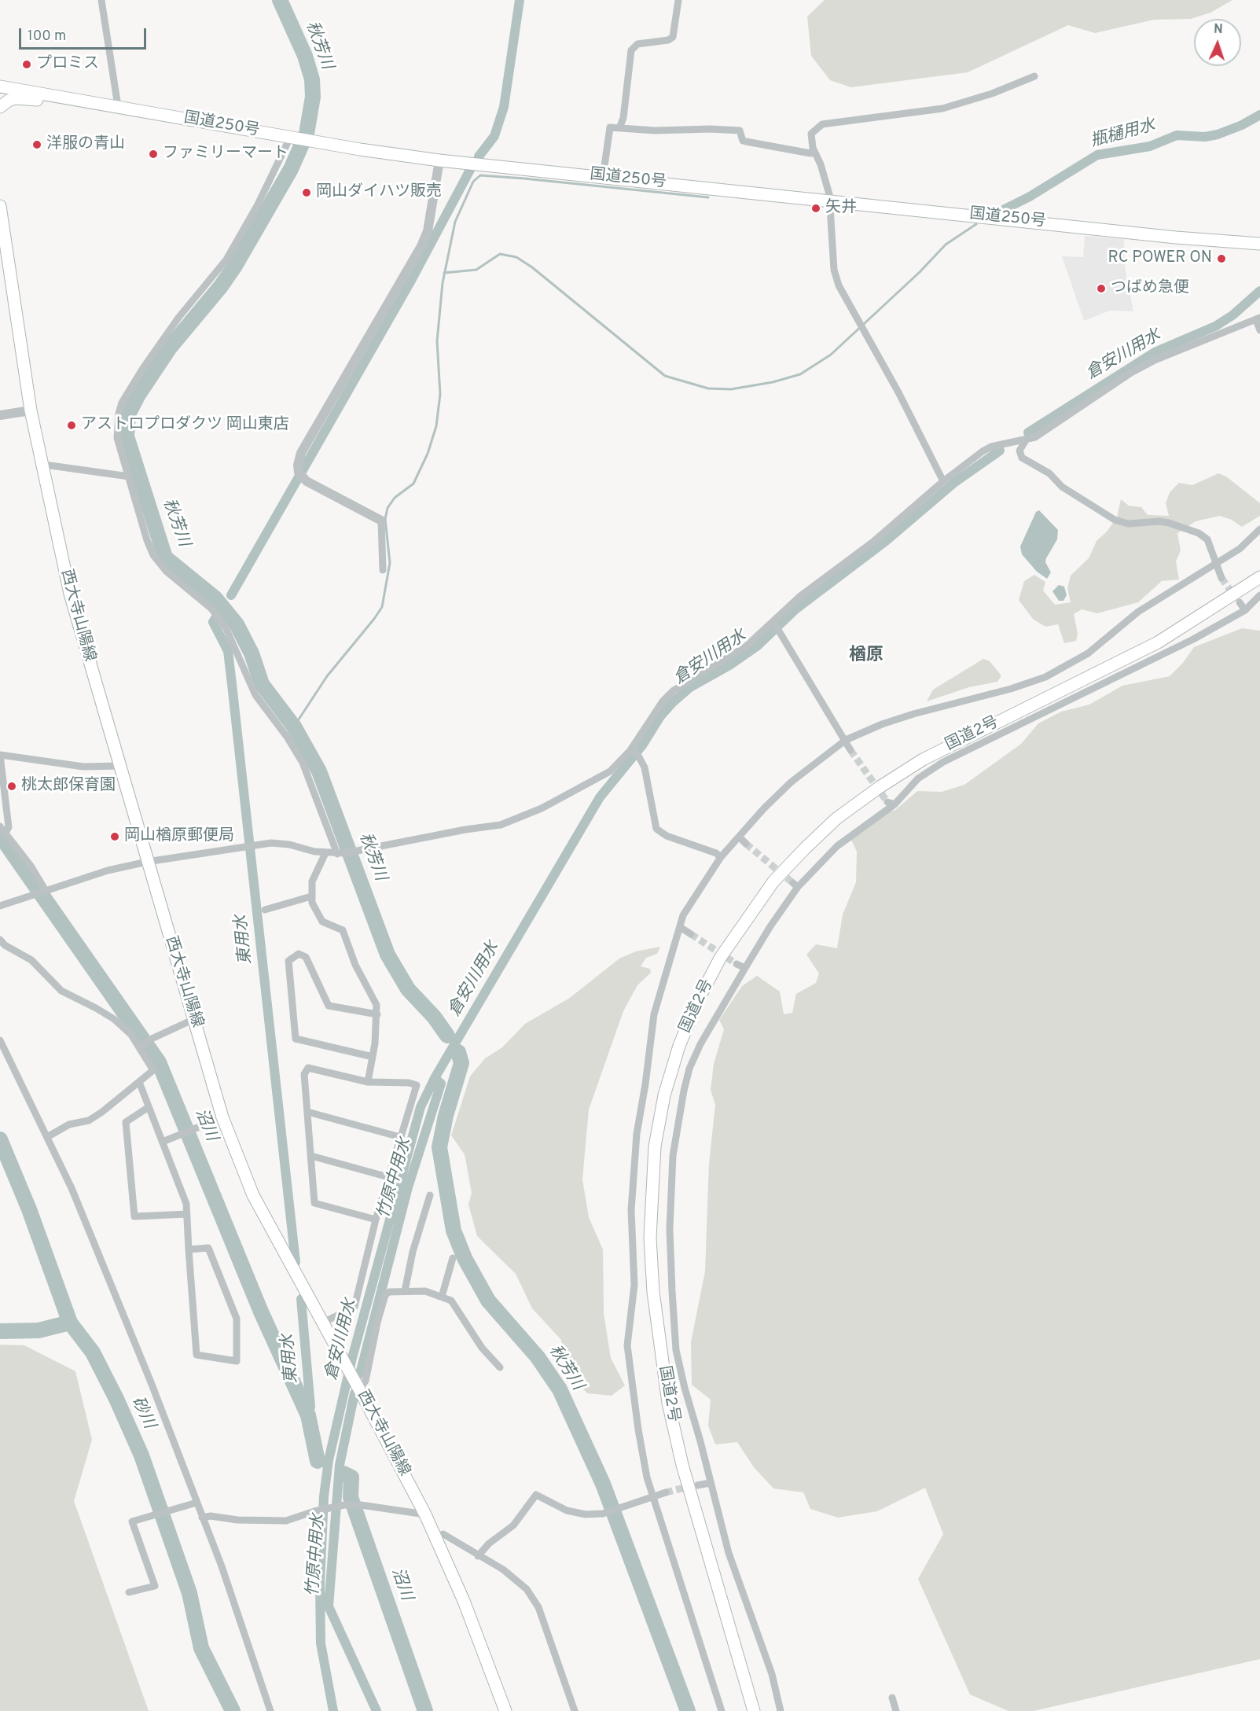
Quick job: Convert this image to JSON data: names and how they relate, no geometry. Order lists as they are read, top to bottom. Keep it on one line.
{"streets":{"main road":["国道250号","西大寺山陽線","国道2号"]},"districts":["楢原"],"water":["秋芳川","瓶樋用水","倉安川用水","東用水","沼川","竹原中用水","砂川"],"places":["プロミス","洋服の青山","ファミリーマート","岡山ダイハツ販売","矢井","RC POWER ON","つばめ急便","アストロプロダクツ 岡山東店","桃太郎保育園","岡山楢原郵便局"],"scale_bar":"100 m","north":"top"}
